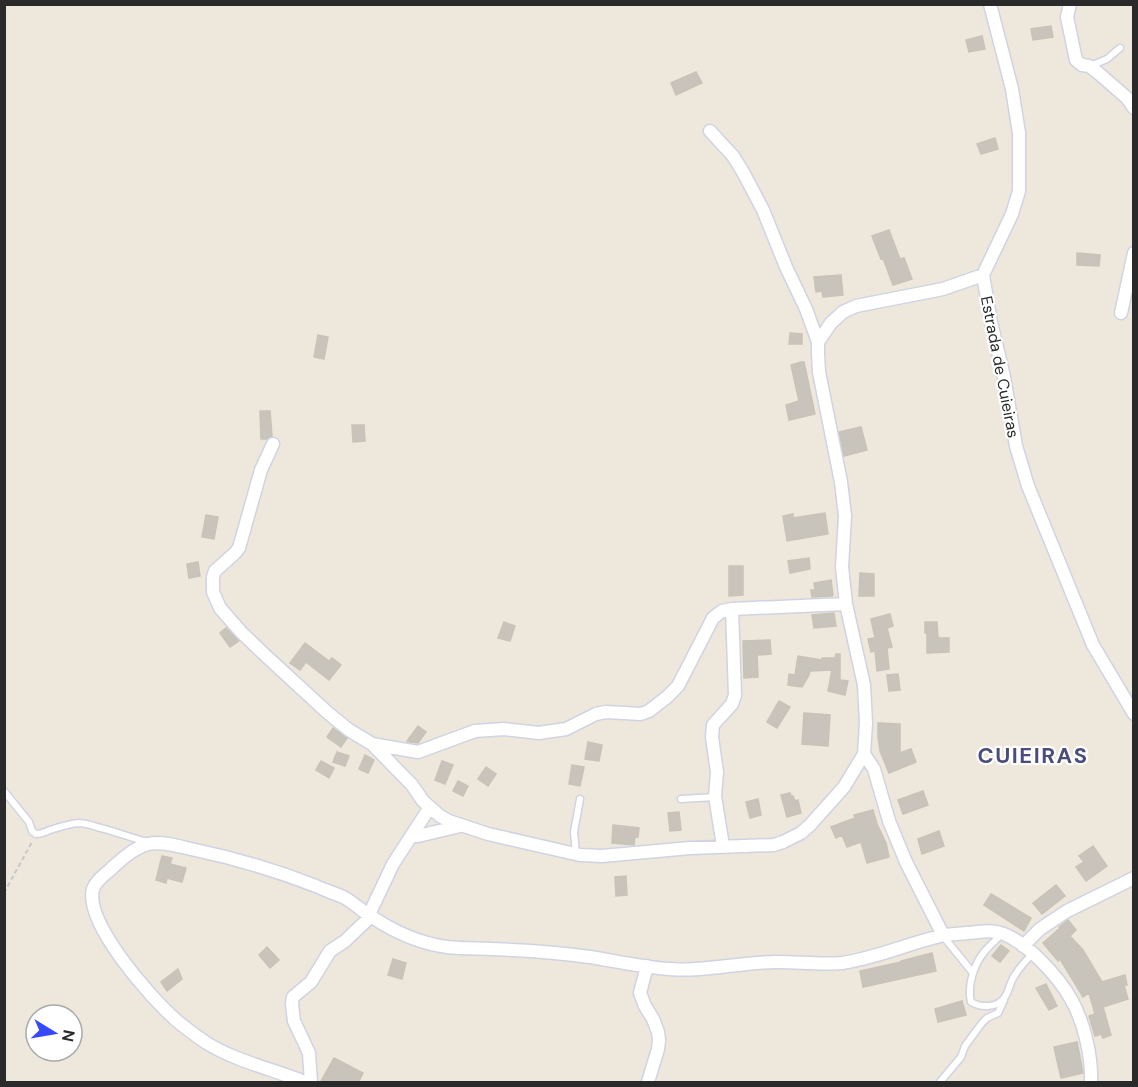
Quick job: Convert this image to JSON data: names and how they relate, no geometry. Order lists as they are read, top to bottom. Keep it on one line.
{"streets":{"street":["Estrada de Cuieiras"]},"districts":["CUIEIRAS"],"north":"right"}
